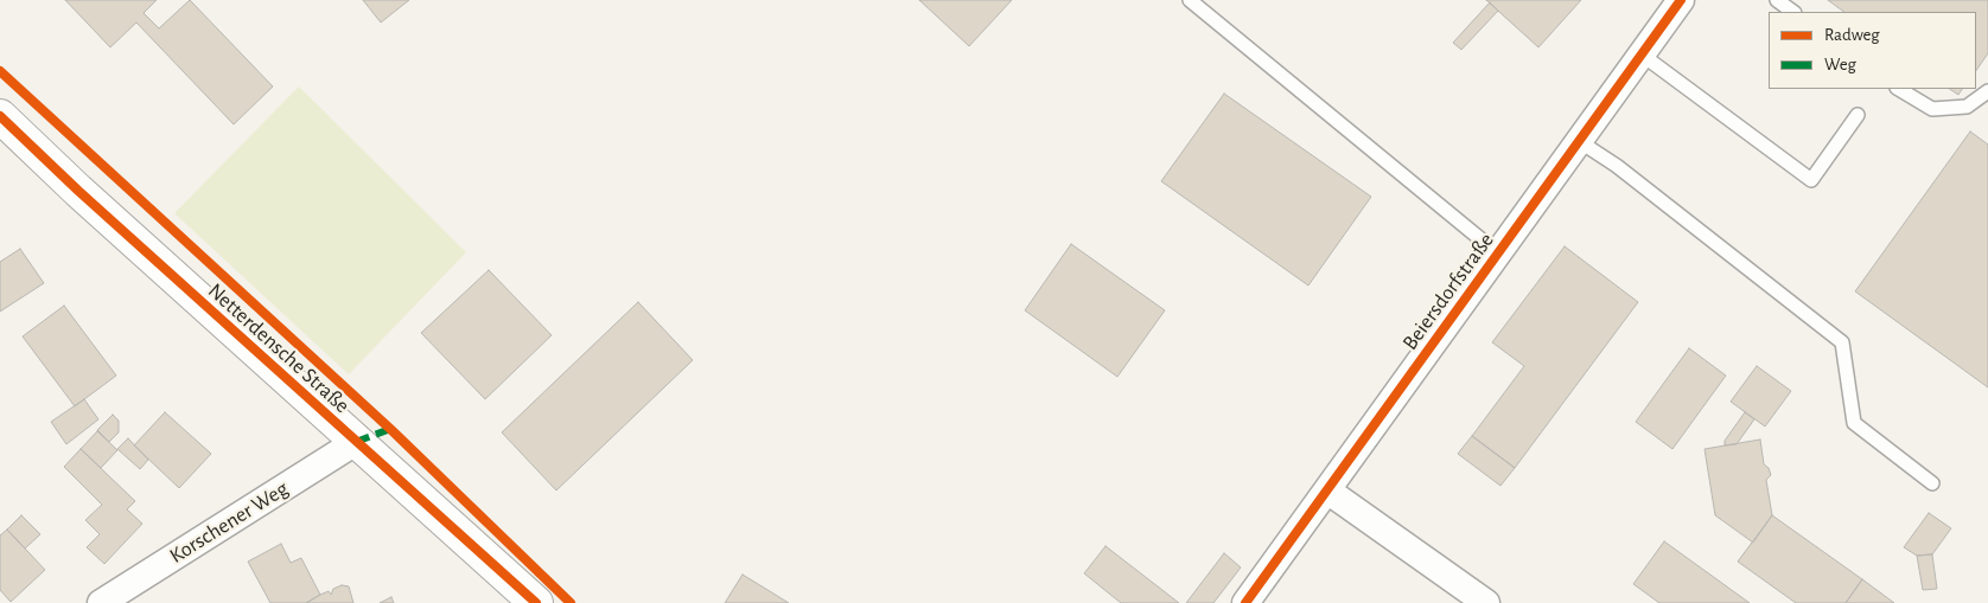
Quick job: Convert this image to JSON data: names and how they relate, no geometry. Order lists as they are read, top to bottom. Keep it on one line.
{"streets":{"street":["Beiersdorfstraße","Netterdensche Straße","Korschener Weg"]},"crossings":[["Netterdensche Straße","Korschener Weg"]],"legend":["Radweg","Weg"]}
